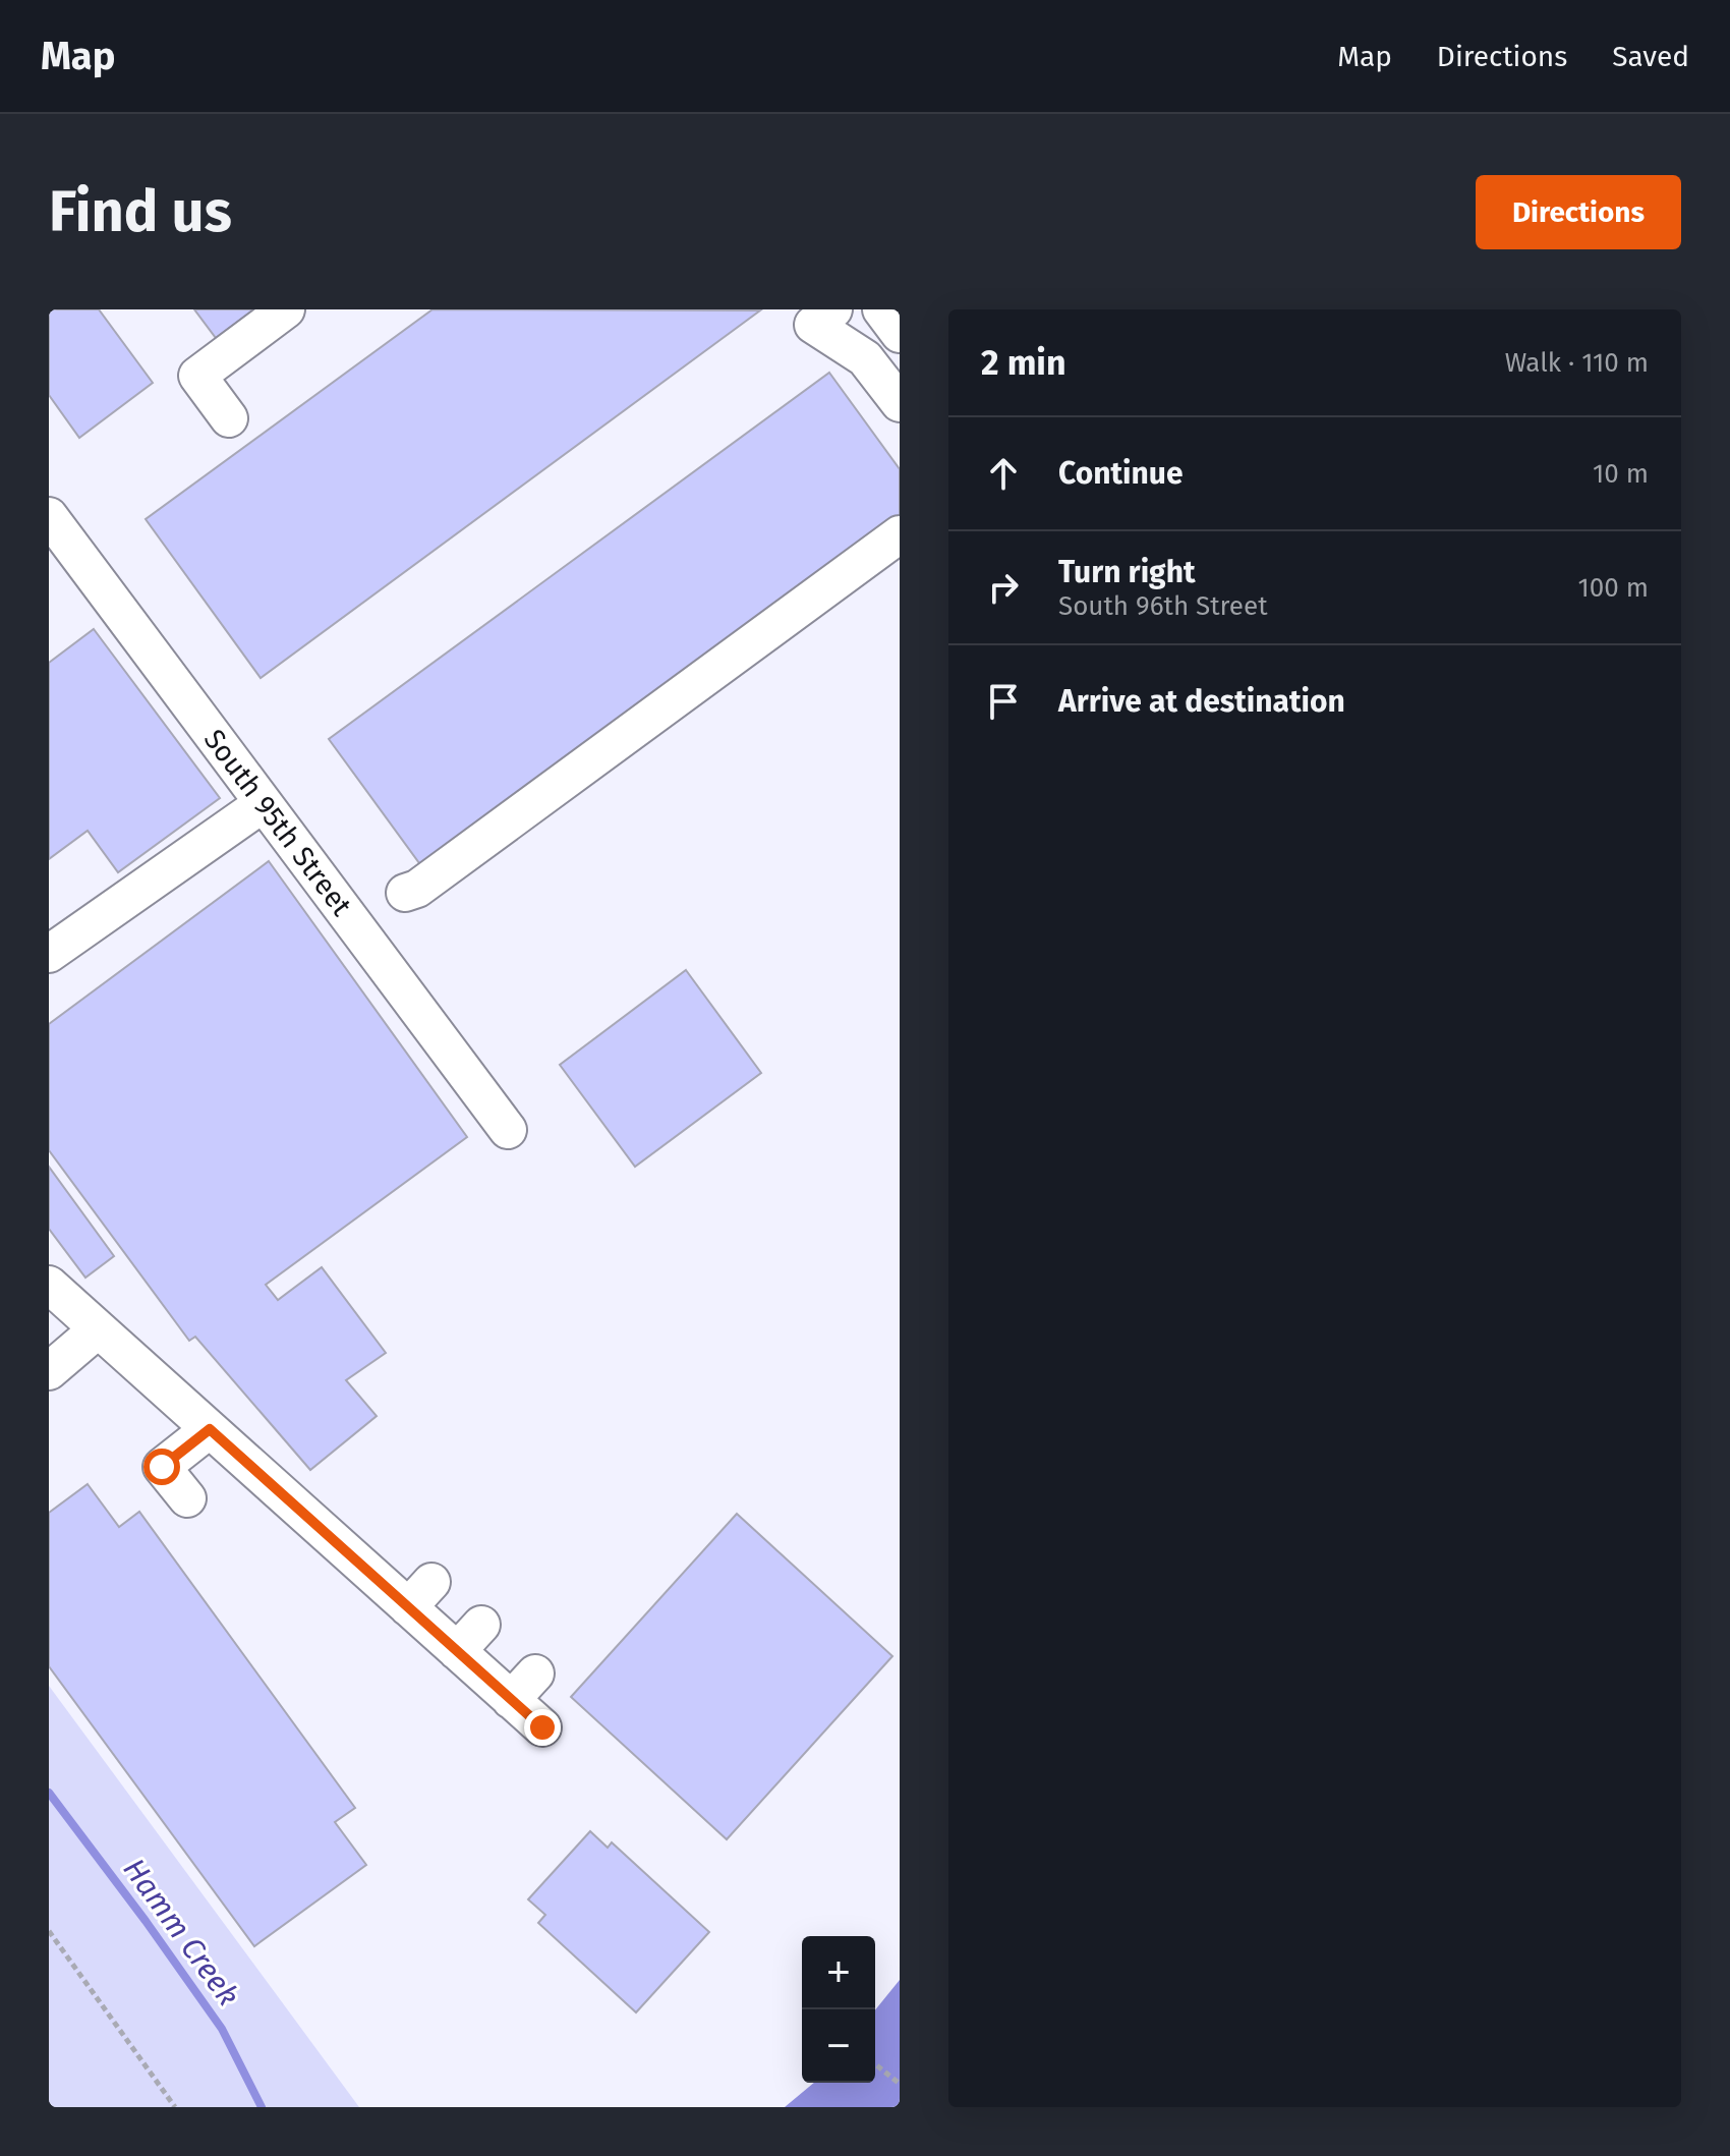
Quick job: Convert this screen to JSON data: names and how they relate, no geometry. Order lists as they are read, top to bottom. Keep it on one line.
{"streets":{"street":["South 95th Street"]},"water":["Hamm Creek"],"page":{"header":"Map","nav":["Map","Directions","Saved"],"buttons":"Directions","title":"Find us","heading":["2 min","Walk · 110 m"],"list":[["Continue","10 m"],["Turn right","South 96th Street","100 m"],"Arrive at destination"],"map_buttons":["+","−"]}}
